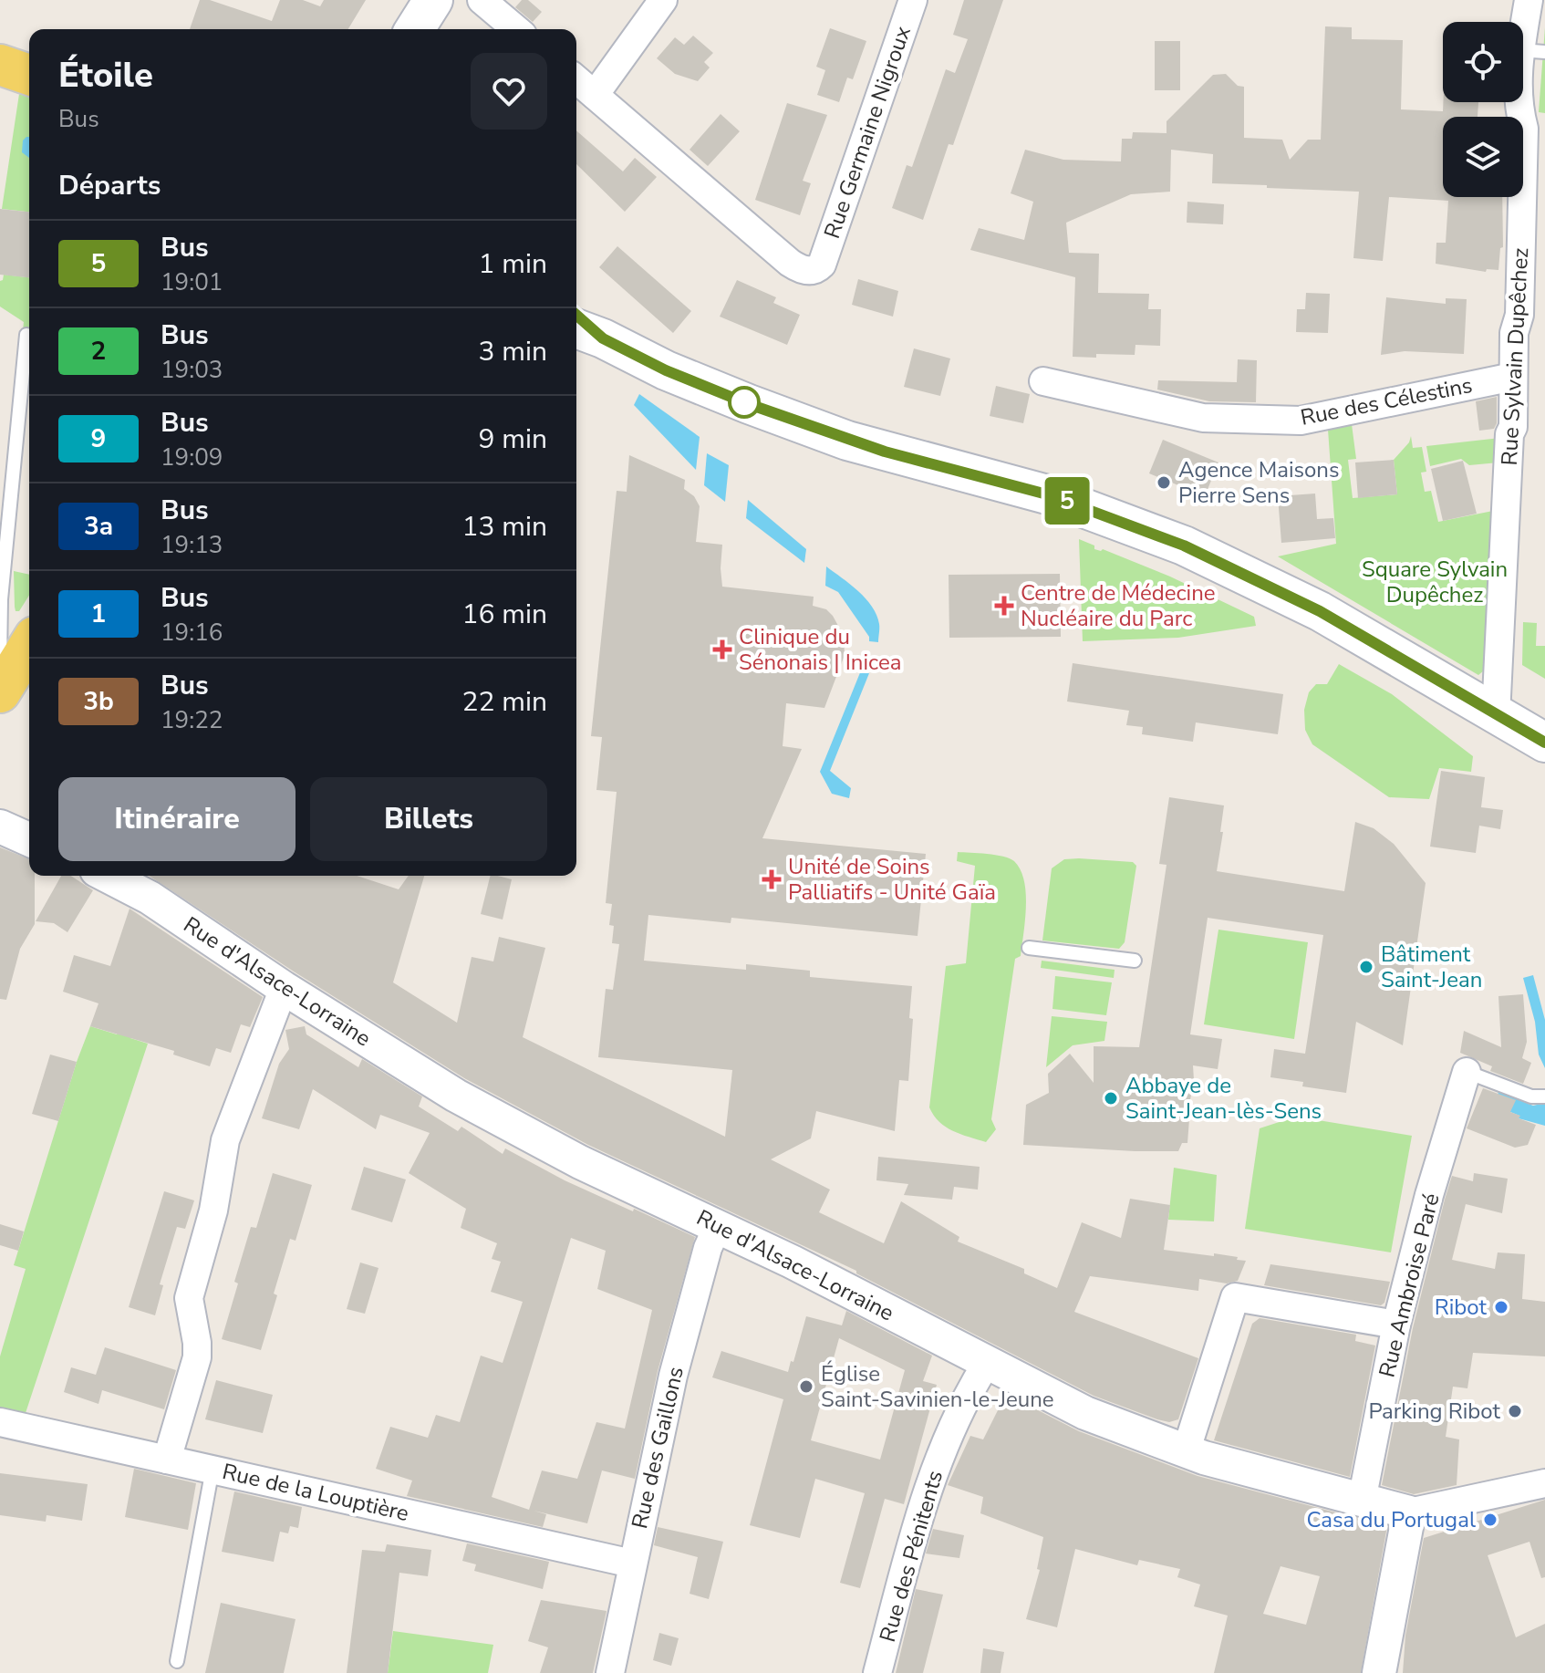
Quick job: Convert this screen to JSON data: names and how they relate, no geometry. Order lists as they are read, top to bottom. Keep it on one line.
{"streets":{"street":["Rue Germaine Nigroux","Rue Sylvain Dupêchez","Rue des Célestins","Rue d'Alsace-Lorraine","Rue Ambroise Paré","Rue des Gaillons","Rue de la Louptière","Rue des Pénitents"]},"crossings":[["Rue Sylvain Dupêchez","Rue des Célestins"],["Rue d'Alsace-Lorraine","Rue Ambroise Paré"],["Rue d'Alsace-Lorraine","Rue des Gaillons"],["Rue d'Alsace-Lorraine","Rue des Pénitents"],["Rue des Gaillons","Rue de la Louptière"]],"parks":["Square Sylvain Dupêchez"],"places":{"other":["Agence Maisons Pierre Sens","Bâtiment Saint-Jean","Abbaye de Saint-Jean-lès-Sens","Ribot","Église Saint-Savinien-le-Jeune","Parking Ribot","Casa du Portugal"],"health":["Centre de Médecine Nucléaire du Parc","Clinique du Sénonais | Inicea","Unité de Soins Palliatifs - Unité Gaïa"]},"lines":["bus line 5"],"page":{"on_map":"5","heading":[["Étoile","Bus"],"Départs"],"list":[{"mark":"5","name":"Bus","note":"19:01","value":"1 min"},{"mark":"2","name":"Bus","note":"19:03","value":"3 min"},{"mark":"9","name":"Bus","note":"19:09","value":"9 min"},{"mark":"3a","name":"Bus","note":"19:13","value":"13 min"},{"mark":"1","name":"Bus","note":"19:16","value":"16 min"},{"mark":"3b","name":"Bus","note":"19:22","value":"22 min"}],"buttons":["Itinéraire","Billets"]}}
